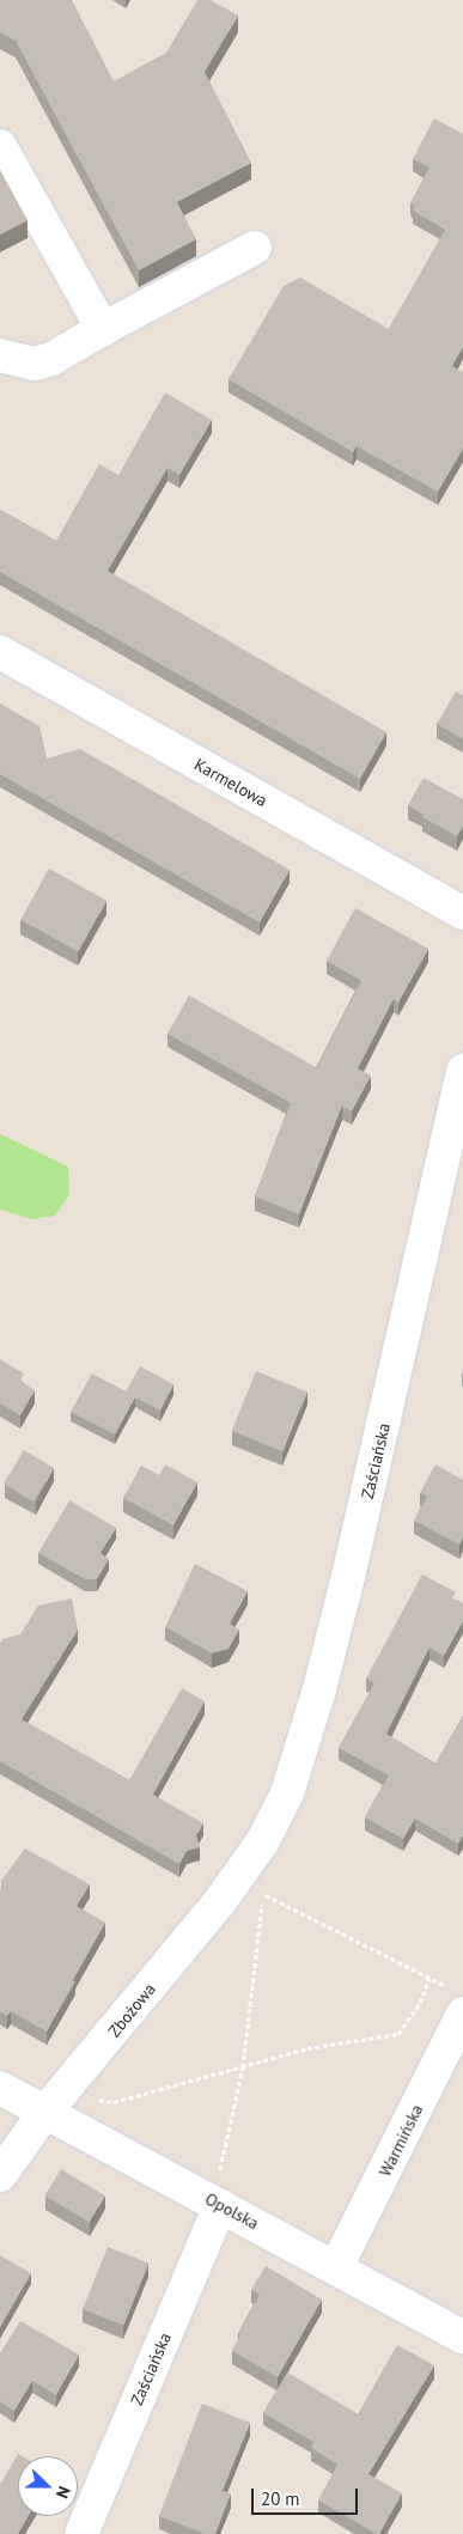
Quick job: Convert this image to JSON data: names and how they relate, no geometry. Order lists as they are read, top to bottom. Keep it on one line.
{"streets":{"street":["Karmelowa","Zaściańska","Zbożowa","Warmińska","Opolska"]},"crossings":[["Zaściańska","Zbożowa"],["Zaściańska","Opolska"],["Zbożowa","Opolska"],["Warmińska","Opolska"]],"scale_bar":"20 m","north":"right"}
